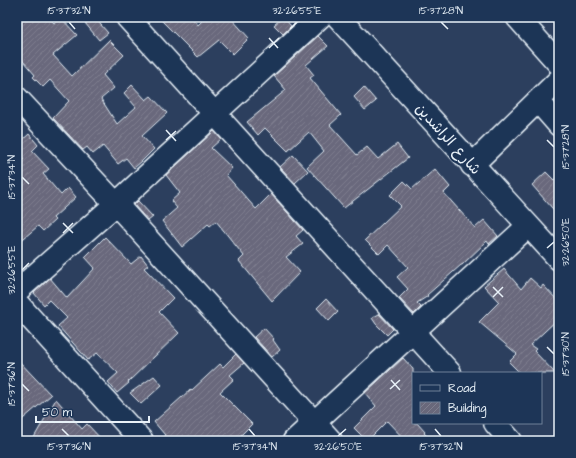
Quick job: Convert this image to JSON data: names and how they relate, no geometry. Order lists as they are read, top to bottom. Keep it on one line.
{"streets":{"street":["شارع الراشدين"]},"legend":["Road","Building"],"scale_bar":"50 m","coordinates":["15°37'32\"N","32°26'55\"E","15°37'28\"N","15°37'34\"N","32°26'50\"E","15°37'30\"N","15°37'36\"N"]}
